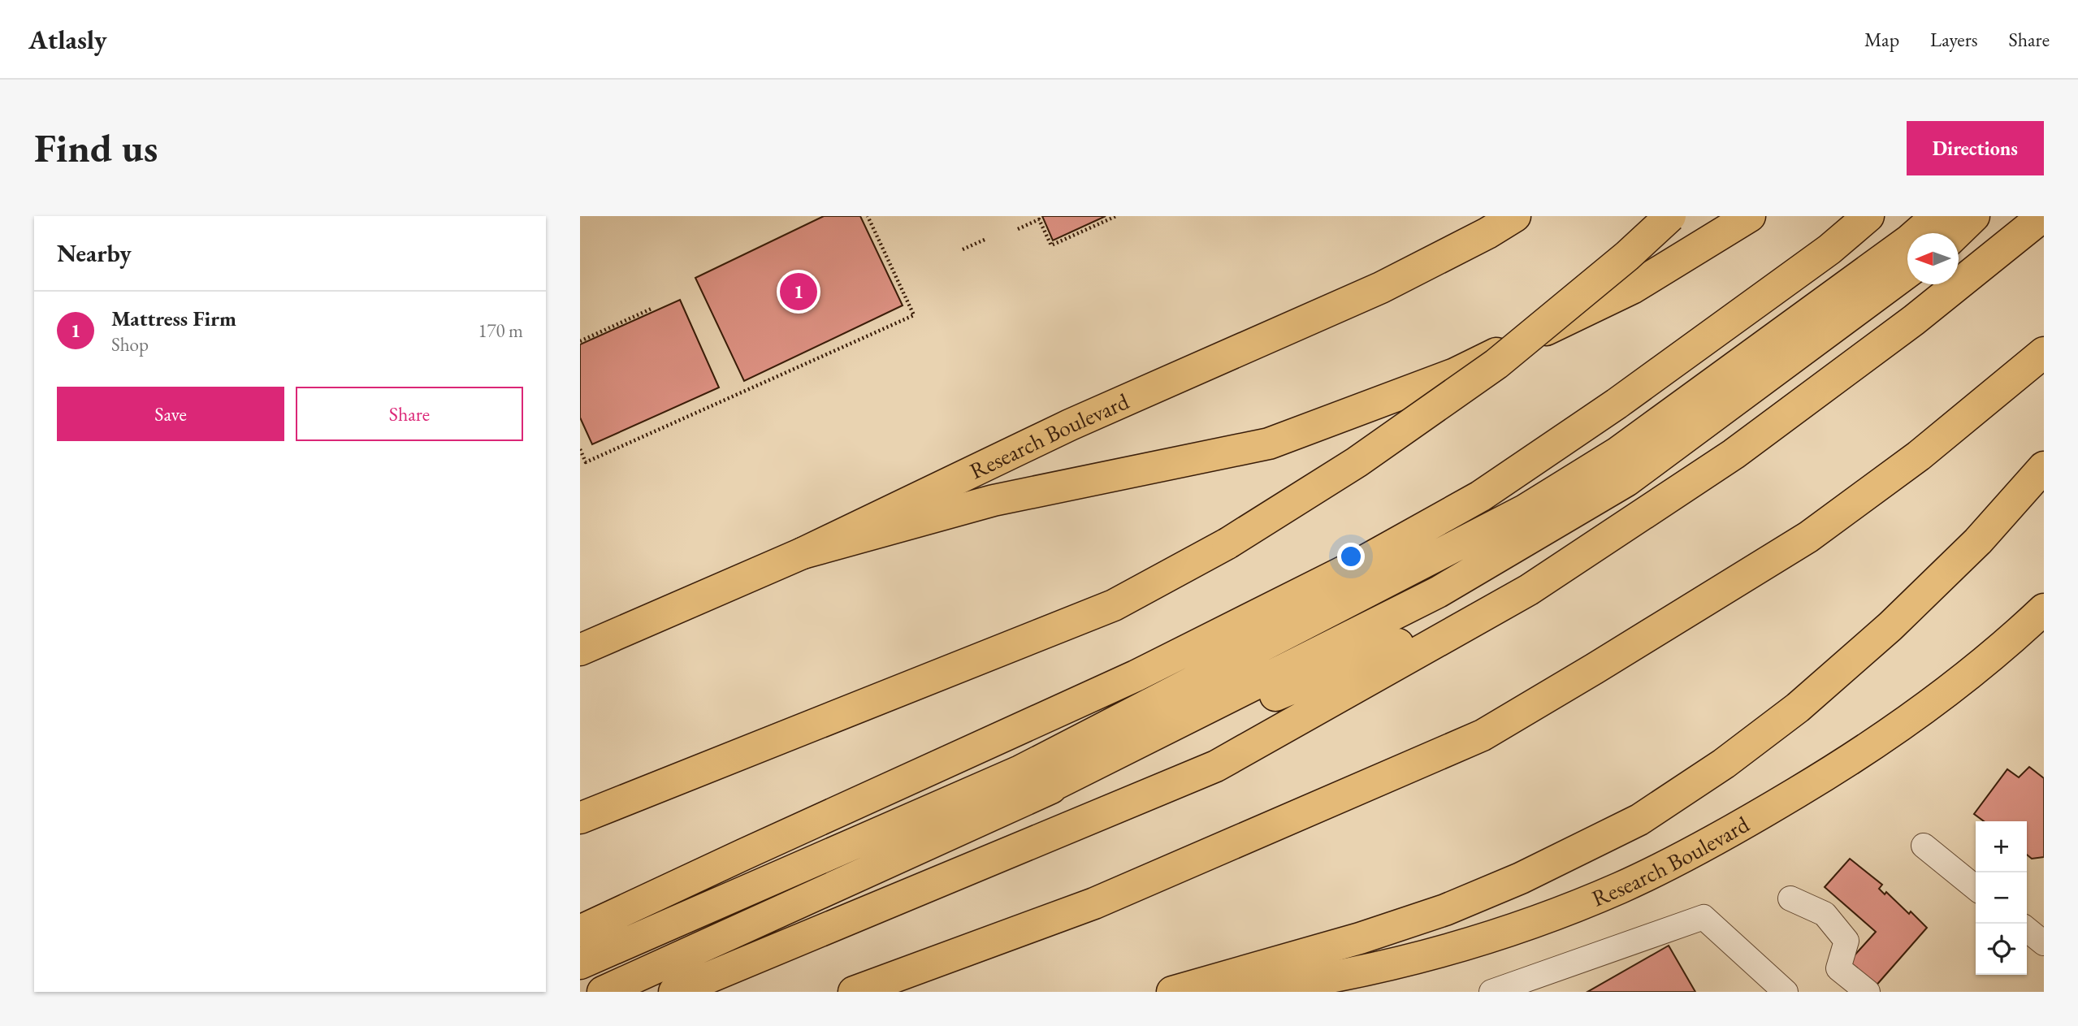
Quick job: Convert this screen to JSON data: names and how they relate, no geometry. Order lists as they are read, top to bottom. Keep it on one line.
{"streets":{"main road":["Research Boulevard"]},"north":"left","page":{"header":"Atlasly","nav":["Map","Layers","Share"],"buttons":["Directions",["Save","Share"]],"title":"Find us","heading":"Nearby","pins":"1","list":[{"mark":"1","name":"Mattress Firm","note":"Shop","value":"170 m"}],"map_buttons":["+","−"]}}
